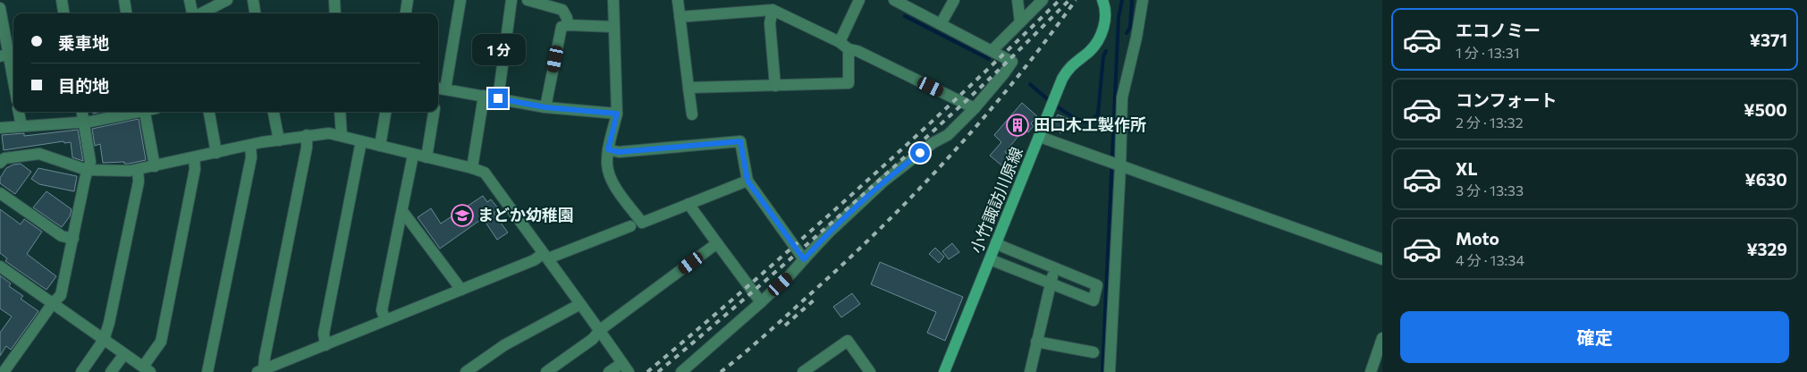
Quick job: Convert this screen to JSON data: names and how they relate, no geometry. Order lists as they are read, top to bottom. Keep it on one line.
{"streets":{"main road":["小竹諏訪川原線"]},"places":{"building":["田口木工製作所"],"school or university":["まどか幼稚園"]},"page":{"list":[{"name":"エコノミー","note":"1 分 · 13:31","value":"¥371"},{"name":"コンフォート","note":"2 分 · 13:32","value":"¥500"},{"name":"XL","note":"3 分 · 13:33","value":"¥630"},{"name":"Moto","note":"4 分 · 13:34","value":"¥329"}],"banner":["乗車地","目的地"],"bubble":"1 分","buttons":"確定"}}
